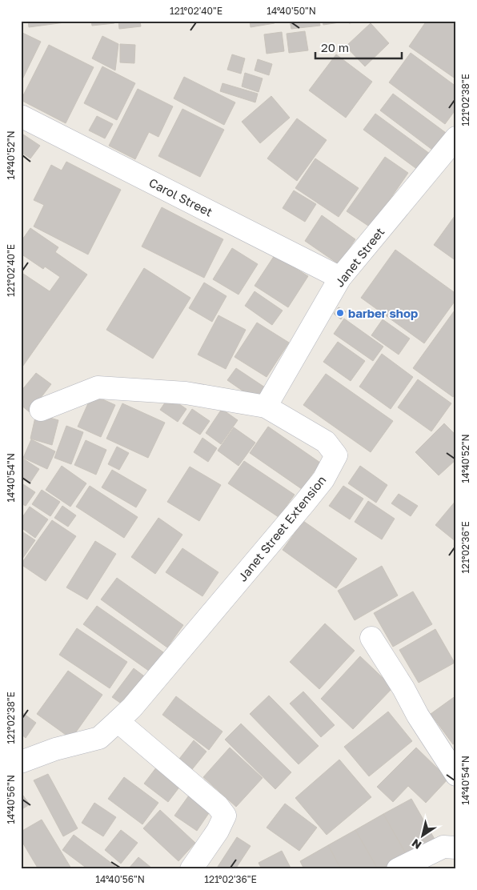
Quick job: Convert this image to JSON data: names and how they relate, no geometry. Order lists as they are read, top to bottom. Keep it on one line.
{"streets":{"street":["Carol Street","Janet Street","Janet Street Extension"]},"crossings":[["Carol Street","Janet Street"],["Janet Street","Janet Street Extension"]],"places":["barber shop"],"scale_bar":"20 m","north":"bottom left","coordinates":["121°02'40\"E","14°40'50\"N","121°02'38\"E","14°40'52\"N","14°40'54\"N","121°02'36\"E","14°40'56\"N"]}
